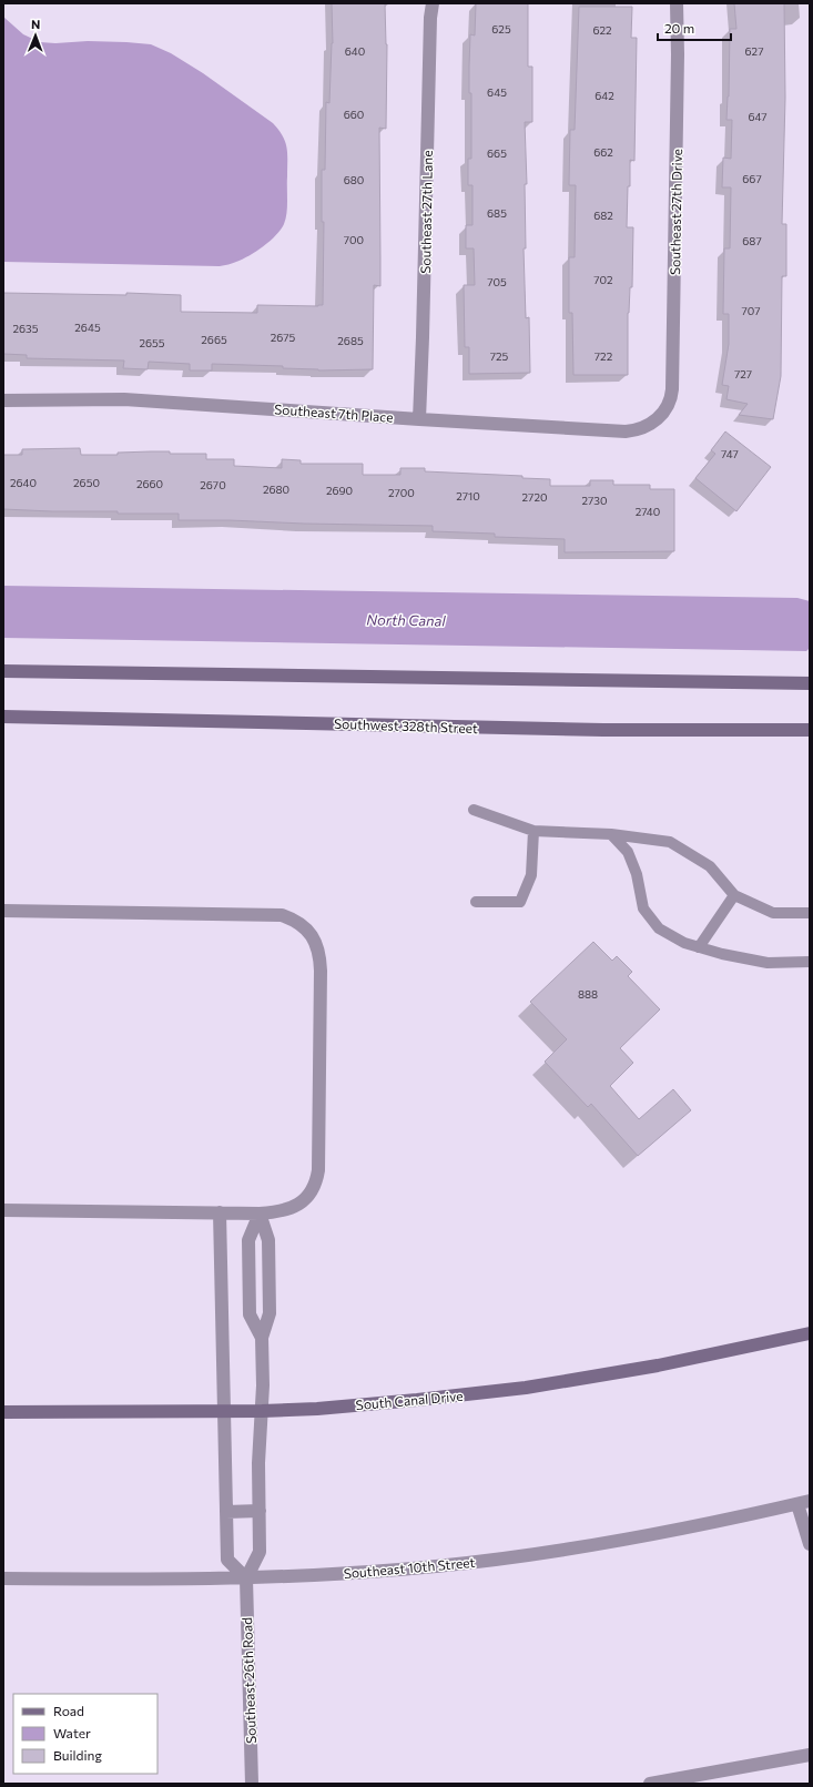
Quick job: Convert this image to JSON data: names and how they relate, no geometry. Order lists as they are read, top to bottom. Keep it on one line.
{"streets":{"street":["Southeast 27th Lane","Southeast 27th Drive","Southeast 7th Place","Southwest 328th Street","South Canal Drive","Southeast 10th Street","Southeast 26th Road"]},"crossings":[["Southeast 27th Lane","Southeast 7th Place"],["Southeast 27th Drive","Southeast 7th Place"],["South Canal Drive","Southeast 26th Road"],["Southeast 10th Street","Southeast 26th Road"]],"water":["North Canal"],"house_numbers":["625","622","640","627","645","642","660","647","662","665","667","680","685","682","700","687","702","705","707","2645","2635","2675","2665","2685","2655","725","722","727","747","2640","2650","2660","2670","2680","2690","2700","2710","2720","2730","2740","888"],"legend":["Road","Water","Building"],"scale_bar":"20 m","north":"top"}
